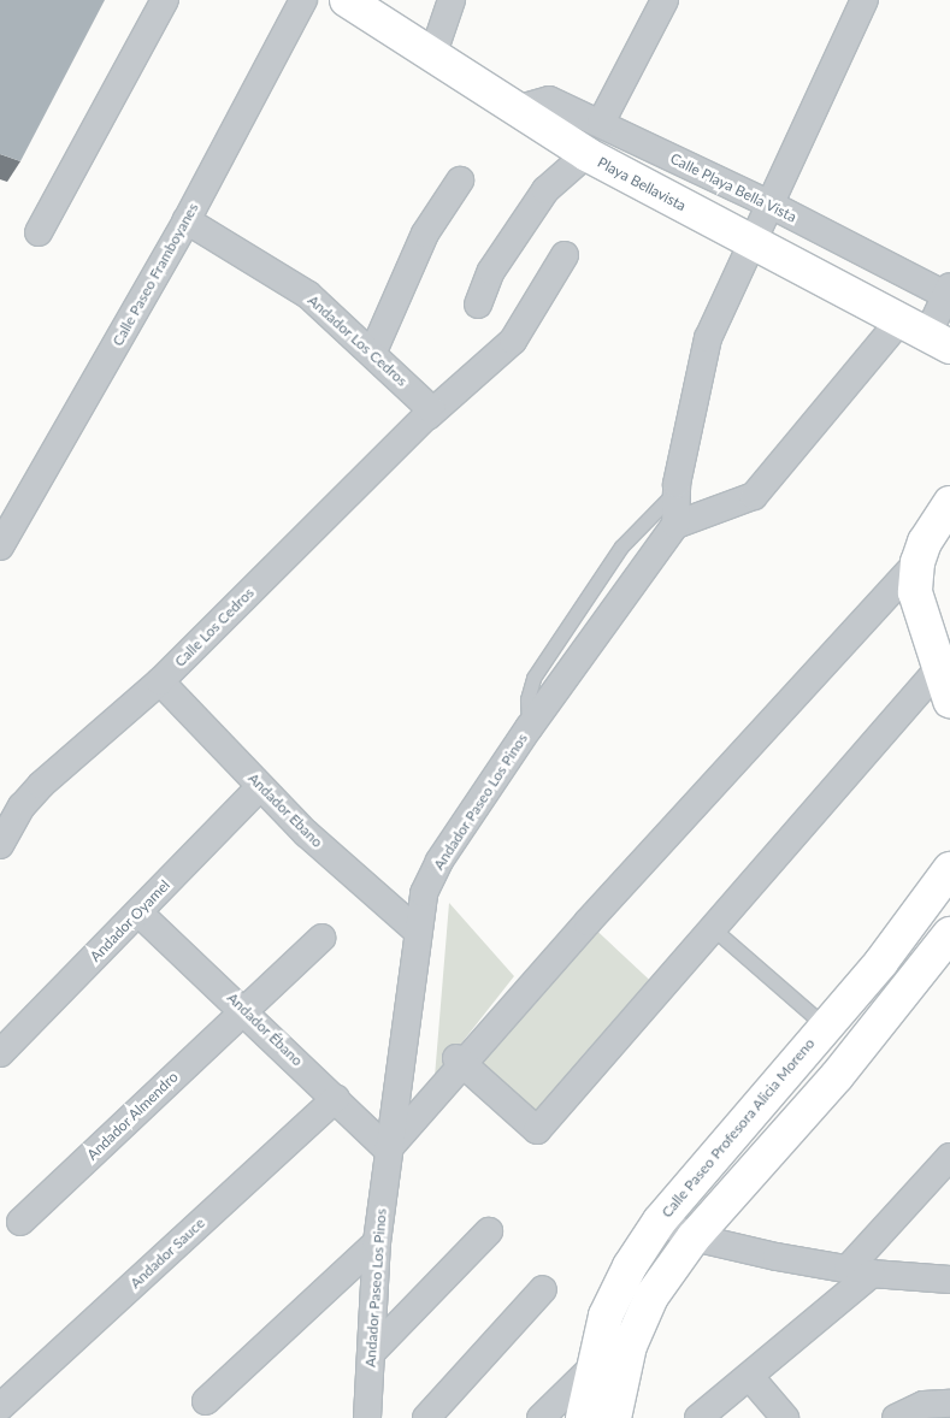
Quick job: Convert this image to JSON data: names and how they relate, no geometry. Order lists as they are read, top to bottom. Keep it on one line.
{"streets":{"street":["Playa Bellavista","Calle Playa Bella Vista","Calle Paseo Framboyanes","Andador Los Cedros","Calle Los Cedros","Andador Paseo Los Pinos","Andador Ebano","Andador Oyamel","Andador Ébano","Andador Almendro","Calle Paseo Profesora Alicia Moreno","Andador Sauce"]},"crossings":[["Playa Bellavista","Calle Playa Bella Vista"],["Calle Paseo Framboyanes","Andador Los Cedros"],["Andador Los Cedros","Calle Los Cedros"],["Calle Los Cedros","Andador Ebano"],["Andador Paseo Los Pinos","Andador Ebano"],["Andador Paseo Los Pinos","Andador Ébano"],["Andador Ebano","Andador Oyamel"],["Andador Oyamel","Andador Ébano"],["Andador Ébano","Andador Almendro"],["Andador Ébano","Andador Sauce"]]}
